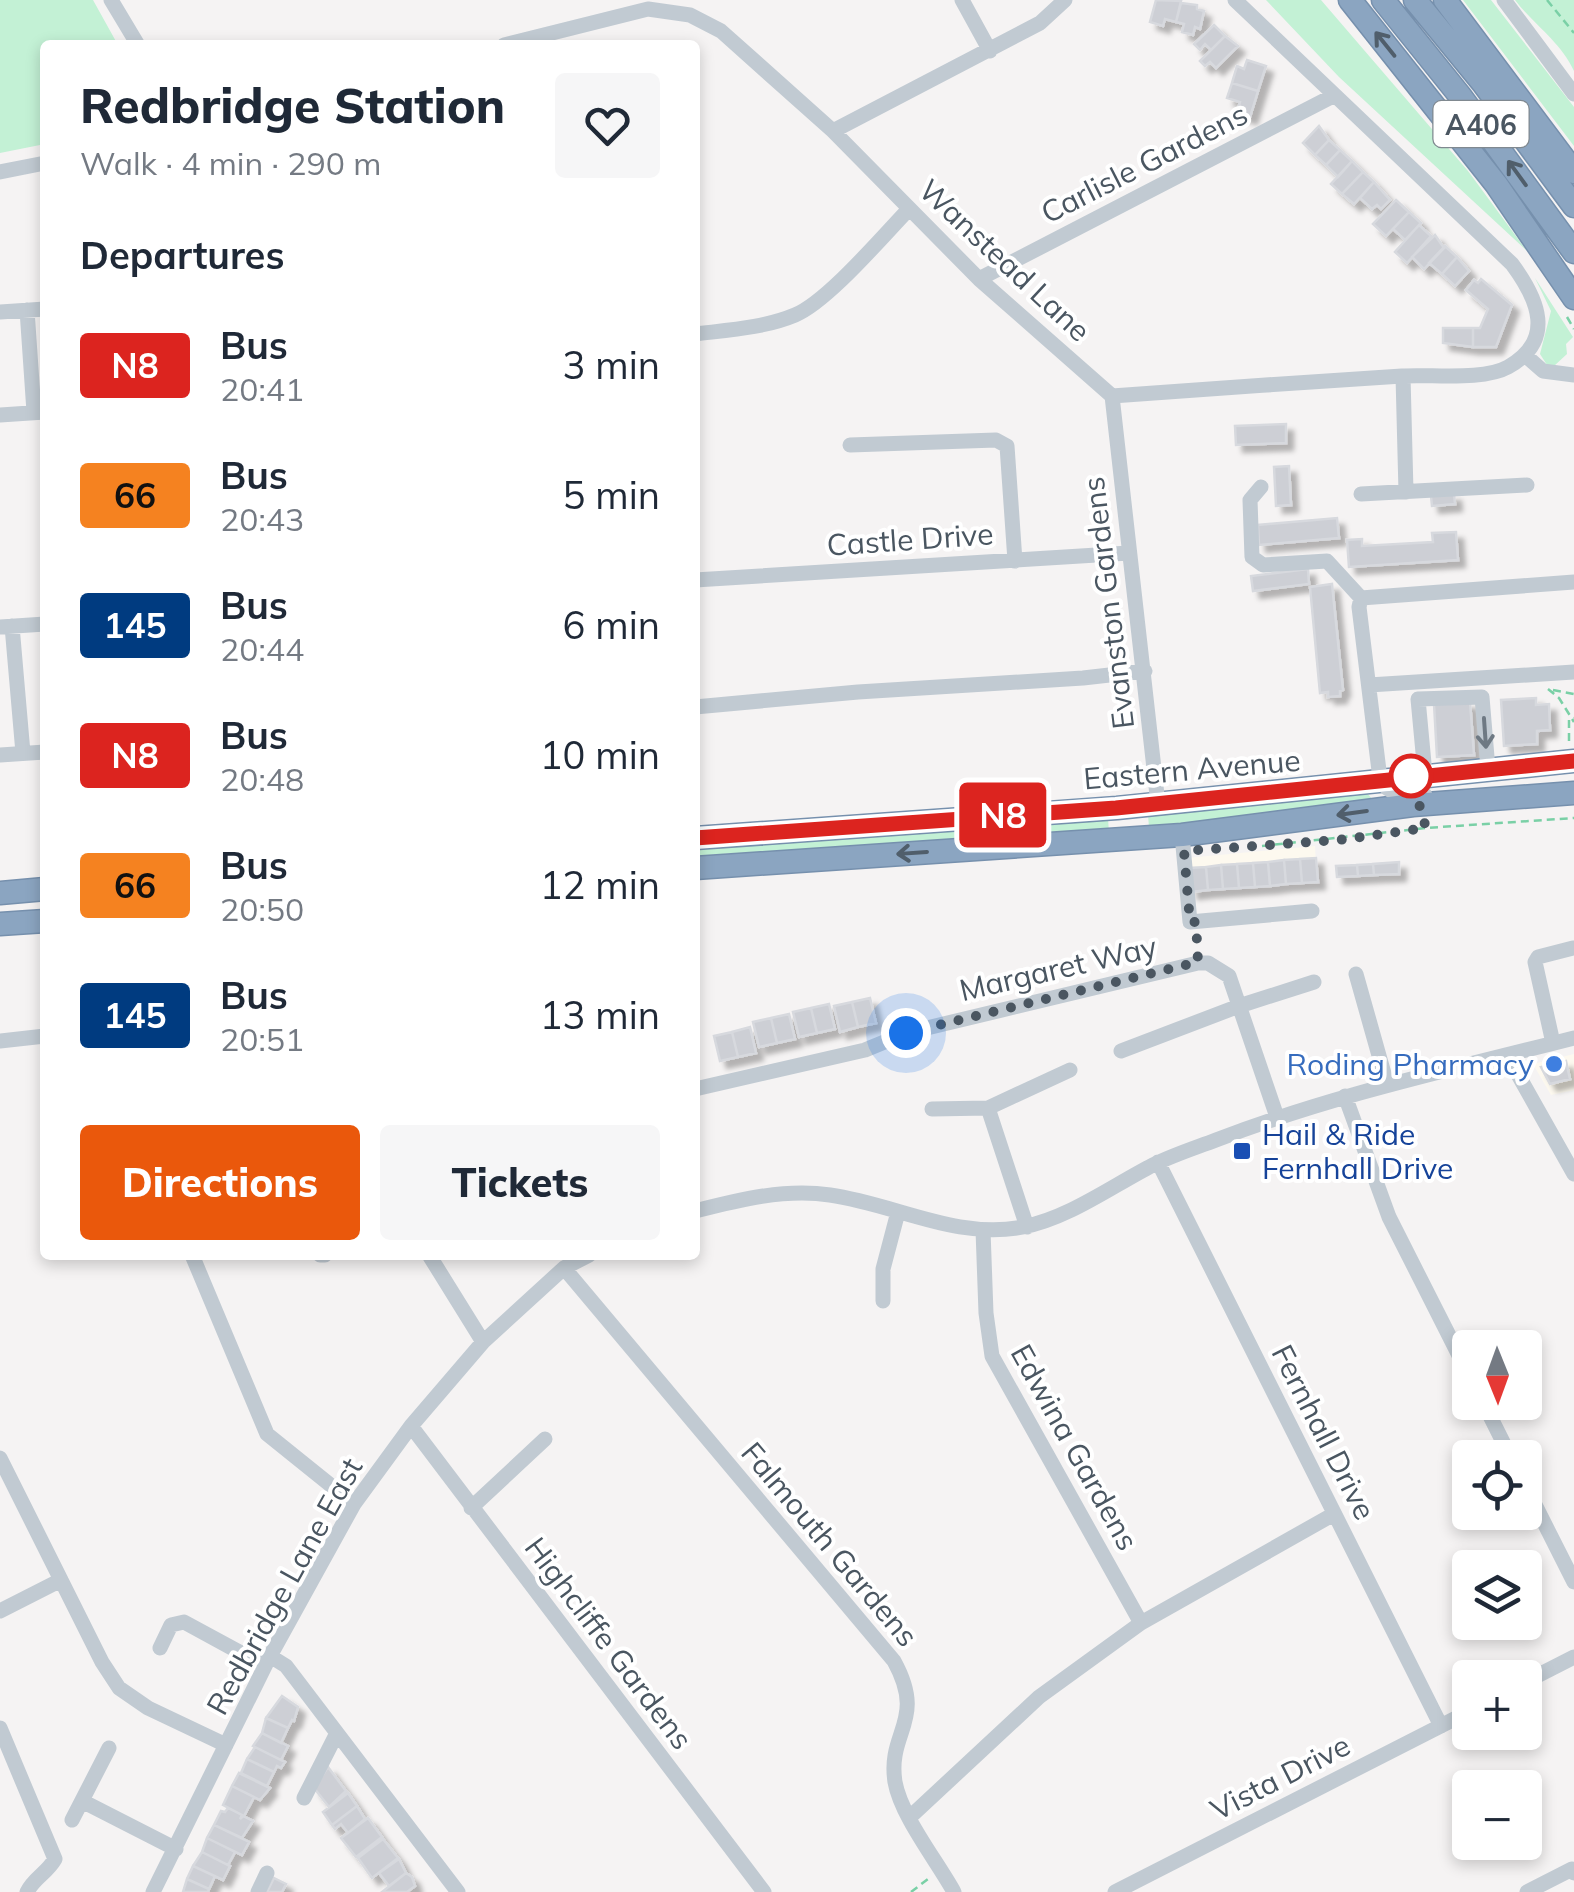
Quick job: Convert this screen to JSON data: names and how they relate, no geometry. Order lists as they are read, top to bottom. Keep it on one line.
{"streets":{"highway":["A406","Eastern Avenue"],"street":["Carlisle Gardens","Wanstead Lane","Castle Drive","Evanston Gardens","Margaret Way","Fernhall Drive","Edwina Gardens","Falmouth Gardens","Redbridge Lane East","Highcliffe Gardens","Vista Drive"]},"crossings":[["Carlisle Gardens","Wanstead Lane"],["Wanstead Lane","Evanston Gardens"],["Castle Drive","Evanston Gardens"],["Evanston Gardens","Eastern Avenue"],["Fernhall Drive","Vista Drive"],["Falmouth Gardens","Redbridge Lane East"],["Redbridge Lane East","Highcliffe Gardens"]],"places":{"other":["Roding Pharmacy"],"transit":["Hail & Ride Fernhall Drive"]},"lines":["bus line N8"],"north":"bottom","page":{"on_map":"N8","heading":[["Redbridge Station","Walk · 4 min · 290 m"],"Departures"],"list":[{"mark":"N8","name":"Bus","note":"20:41","value":"3 min"},{"mark":"66","name":"Bus","note":"20:43","value":"5 min"},{"mark":"145","name":"Bus","note":"20:44","value":"6 min"},{"mark":"N8","name":"Bus","note":"20:48","value":"10 min"},{"mark":"66","name":"Bus","note":"20:50","value":"12 min"},{"mark":"145","name":"Bus","note":"20:51","value":"13 min"}],"buttons":["Directions","Tickets"],"map_buttons":["+","−"]}}
